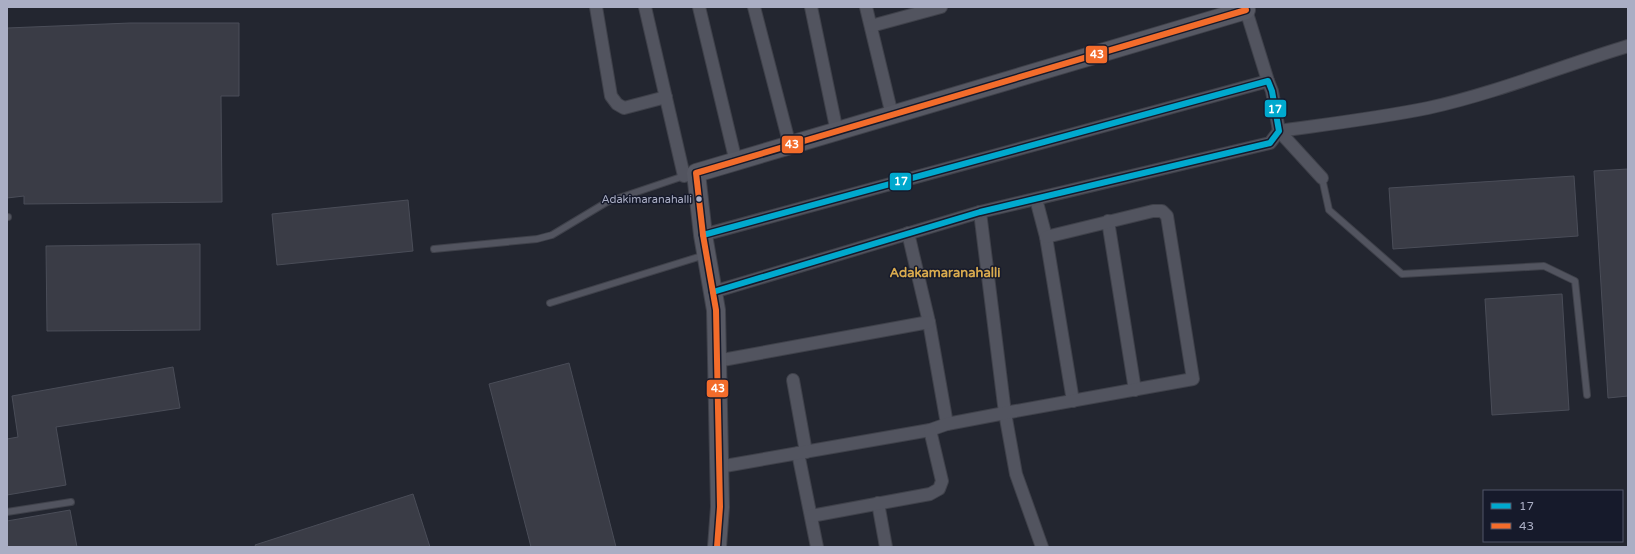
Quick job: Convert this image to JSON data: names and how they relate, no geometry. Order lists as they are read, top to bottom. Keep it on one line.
{"districts":["Adakamaranahalli"],"places":["Adakimaranahalli"],"lines":["transit line 43","transit line 17"],"legend":["17","43"]}
